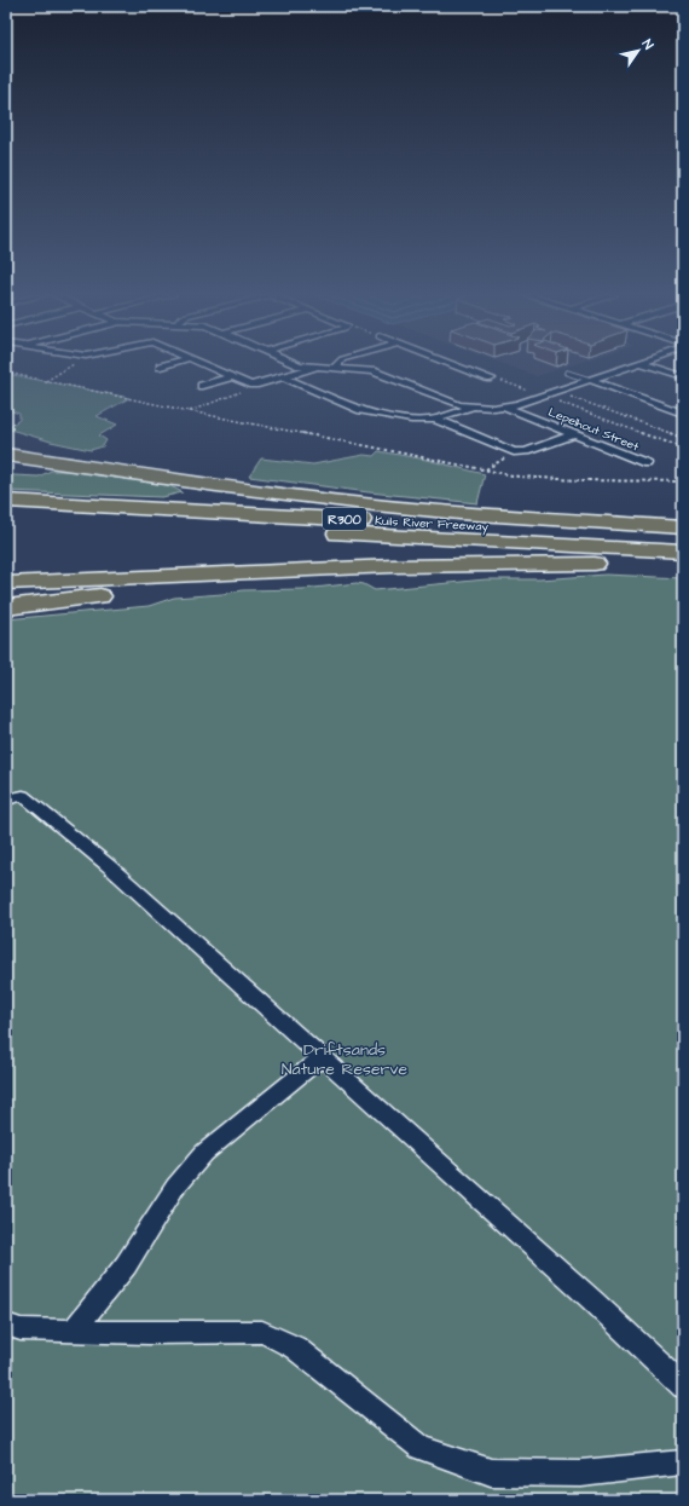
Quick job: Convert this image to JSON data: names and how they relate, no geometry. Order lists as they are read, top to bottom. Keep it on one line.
{"streets":{"highway":["R300","Kuils River Freeway"],"street":["Lepelhout Street"]},"parks":["Driftsands Nature Reserve"],"north":"top right"}
